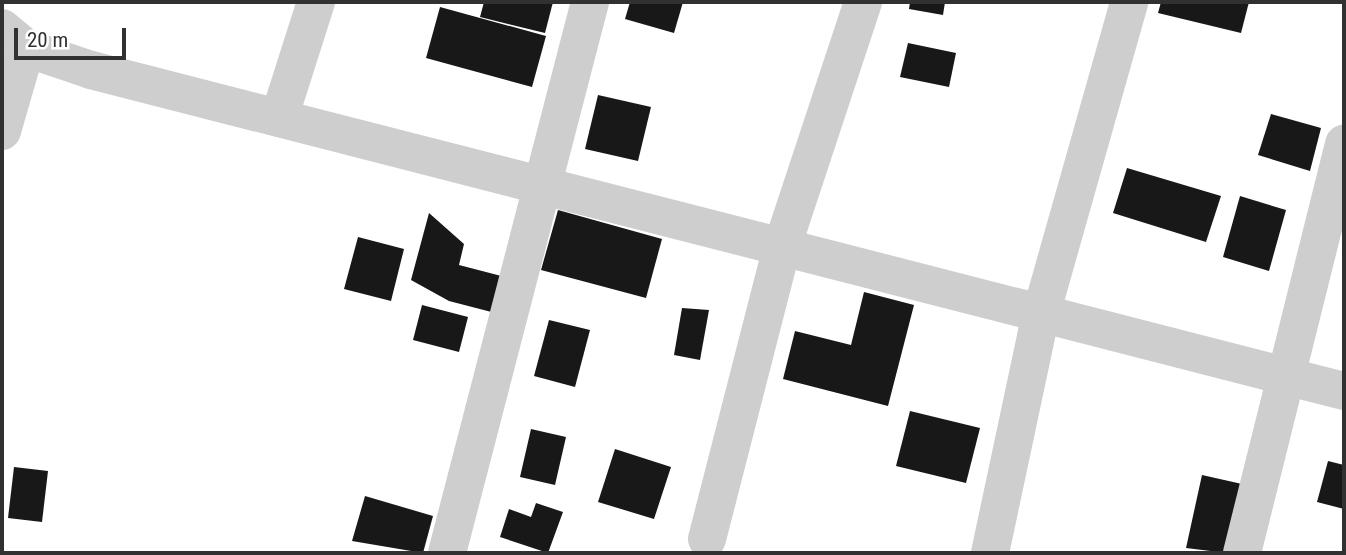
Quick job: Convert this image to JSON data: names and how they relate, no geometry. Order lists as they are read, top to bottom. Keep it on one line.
{"scale_bar":"20 m"}
